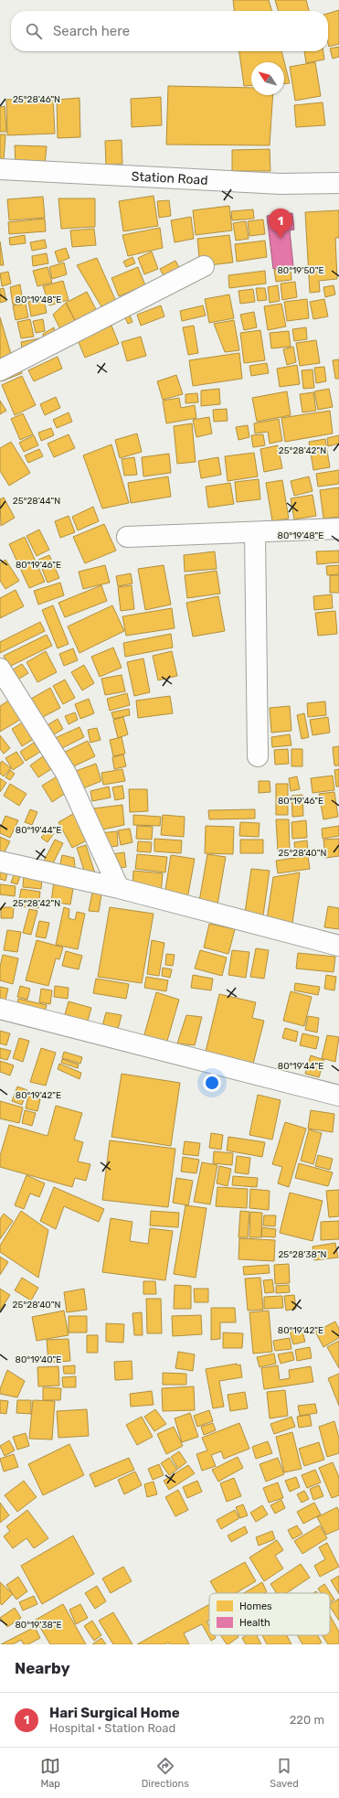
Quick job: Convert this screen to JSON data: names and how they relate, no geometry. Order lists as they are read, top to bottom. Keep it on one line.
{"streets":{"street":["Station Road"]},"legend":["Homes","Health"],"north":"top left","page":{"search":"Search here","pins":"1","heading":"Nearby","list":[{"mark":"1","name":"Hari Surgical Home","note":"Hospital · Station Road","value":"220 m"}],"nav":["Map","Directions","Saved"]},"coordinates":["25°28'46\"N","80°19'50\"E","80°19'48\"E","25°28'42\"N","25°28'44\"N","80°19'46\"E","80°19'44\"E","25°28'40\"N","80°19'42\"E","25°28'38\"N","80°19'40\"E","80°19'38\"E"]}
